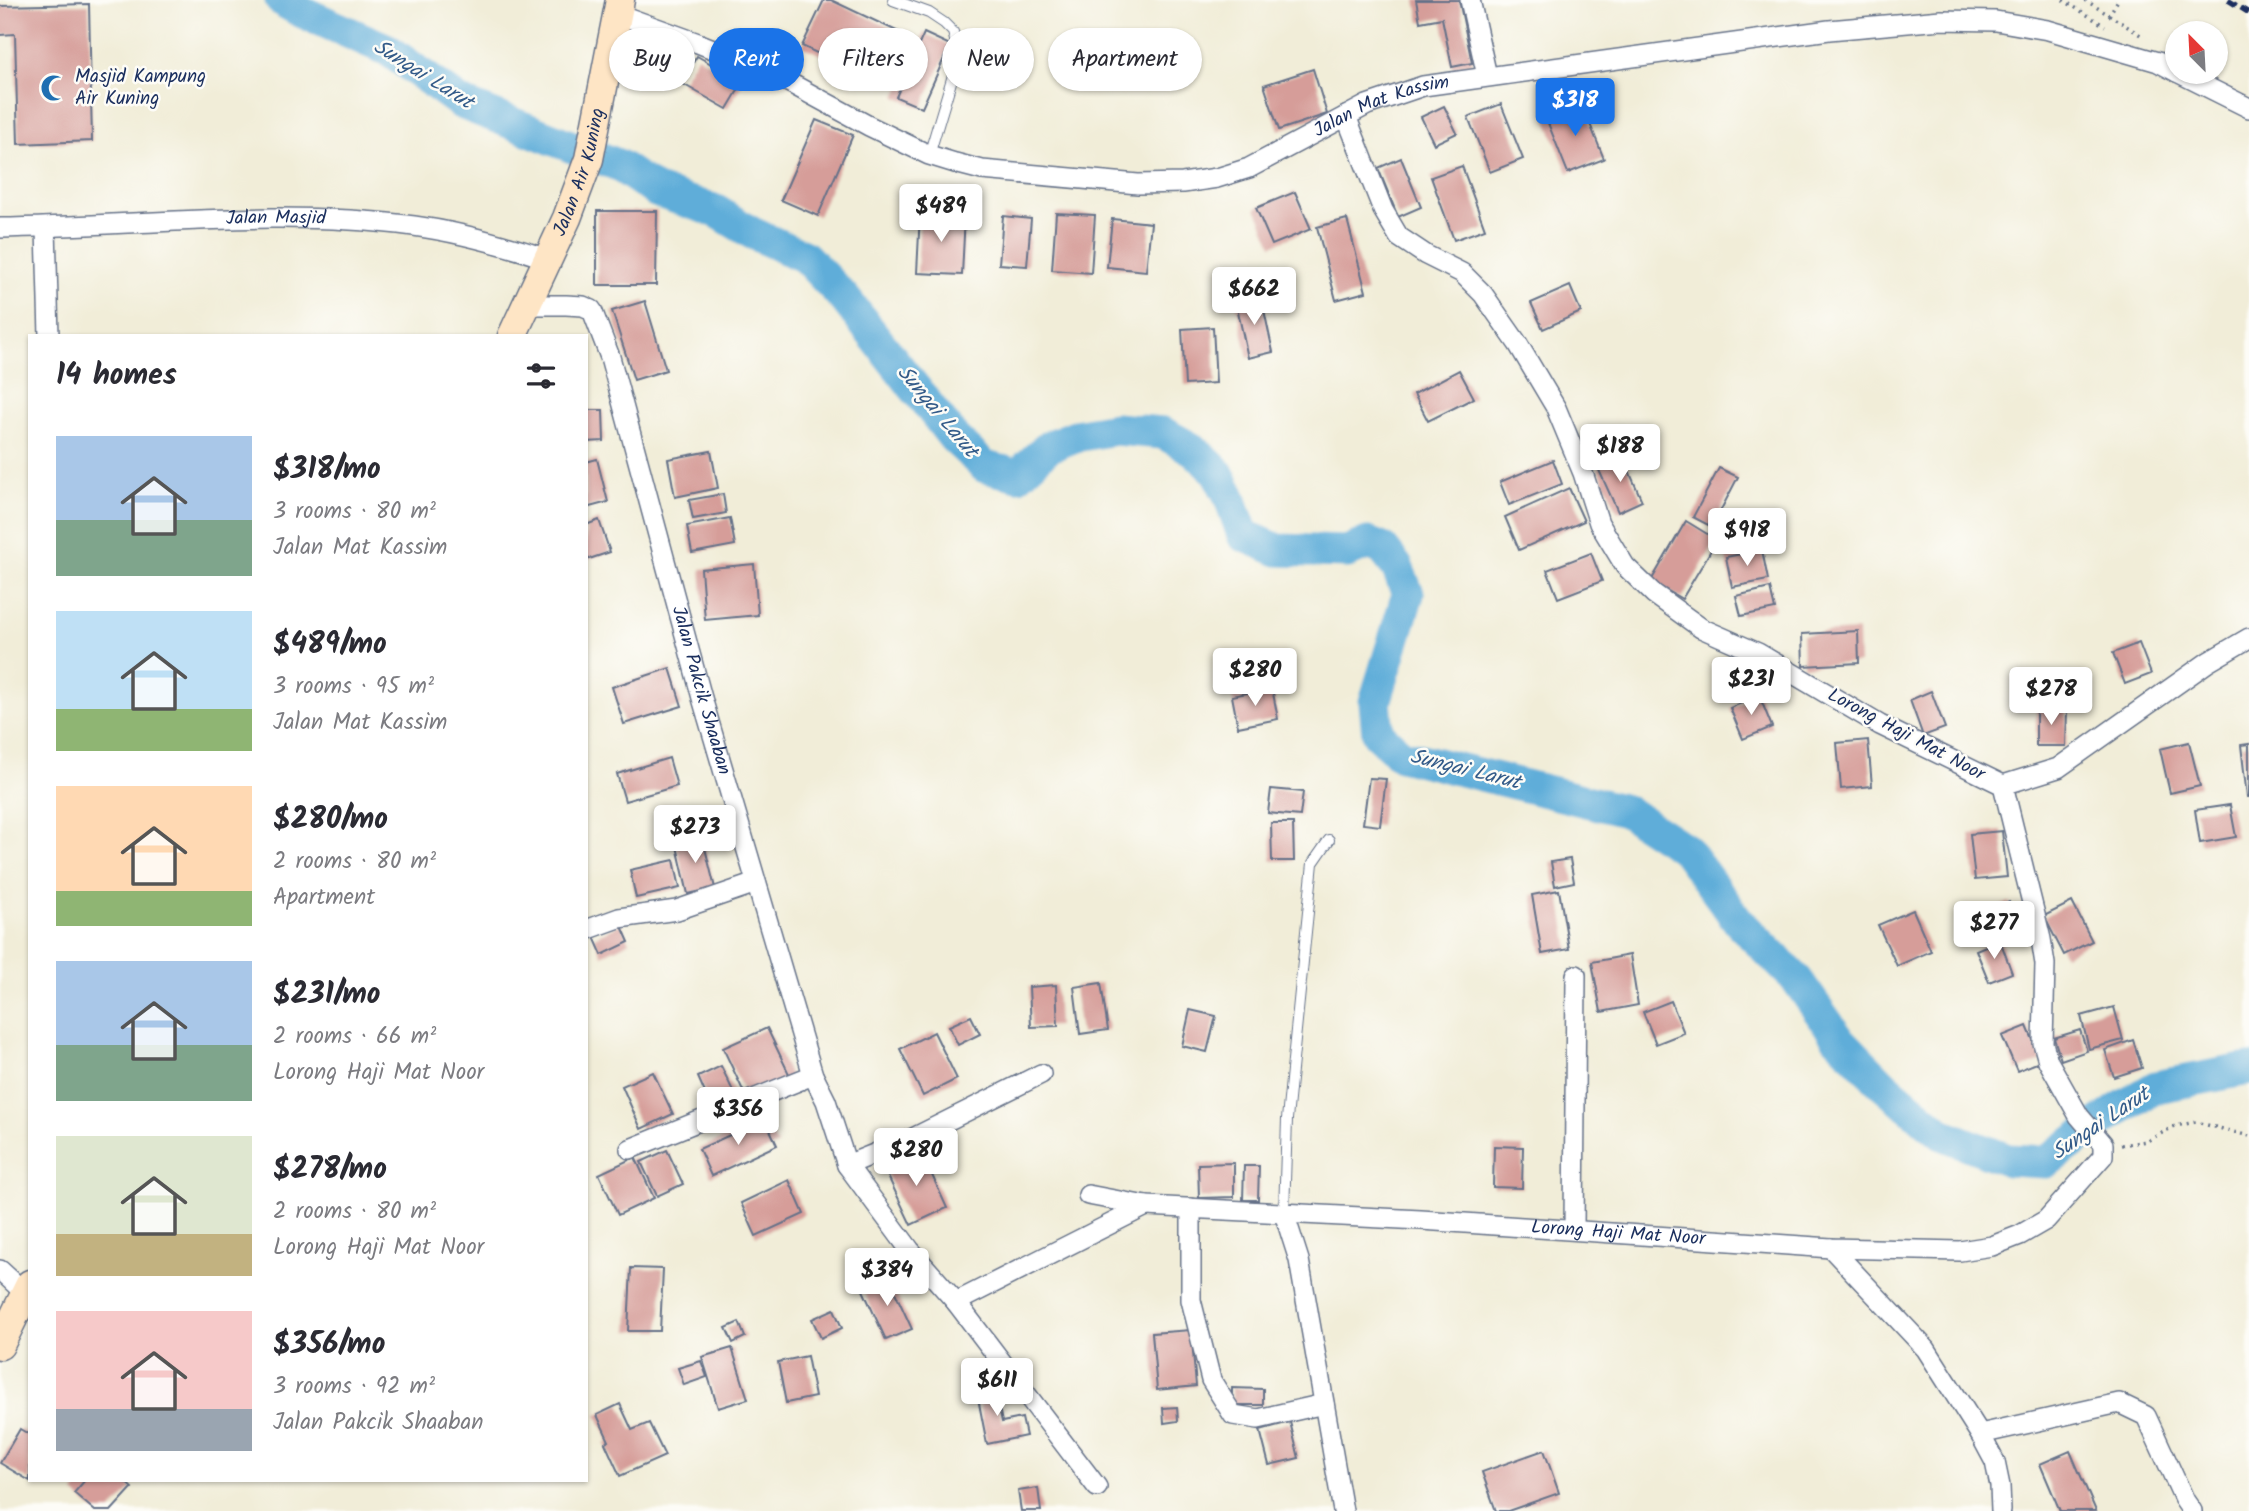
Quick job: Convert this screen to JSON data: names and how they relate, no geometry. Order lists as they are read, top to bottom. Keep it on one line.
{"streets":{"main road":["Jalan Air Kuning"],"street":["Jalan Mat Kassim","Jalan Masjid","Jalan Pakcik Shaaban","Lorong Haji Mat Noor"]},"crossings":[["Jalan Mat Kassim","Jalan Air Kuning"],["Jalan Mat Kassim","Lorong Haji Mat Noor"],["Jalan Air Kuning","Jalan Masjid"],["Jalan Air Kuning","Jalan Pakcik Shaaban"]],"water":["Sungai Larut"],"places":{"mosque":["Masjid Kampung Air Kuning"]},"north":"top left","page":{"chip":["Buy","Rent","Filters","New","Apartment"],"price":["$318","$489","$662","$188","$918","$280","$231","$278","$273","$277","$356","$280","$384","$611"],"heading":"14 homes","list":[{"name":"$318/mo","note":"3 rooms · 80 m² · Jalan Mat Kassim"},{"name":"$489/mo","note":"3 rooms · 95 m² · Jalan Mat Kassim"},{"name":"$280/mo","note":"2 rooms · 80 m² · Apartment"},{"name":"$231/mo","note":"2 rooms · 66 m² · Lorong Haji Mat Noor"},{"name":"$278/mo","note":"2 rooms · 80 m² · Lorong Haji Mat Noor"},{"name":"$356/mo","note":"3 rooms · 92 m² · Jalan Pakcik Shaaban"}]}}
